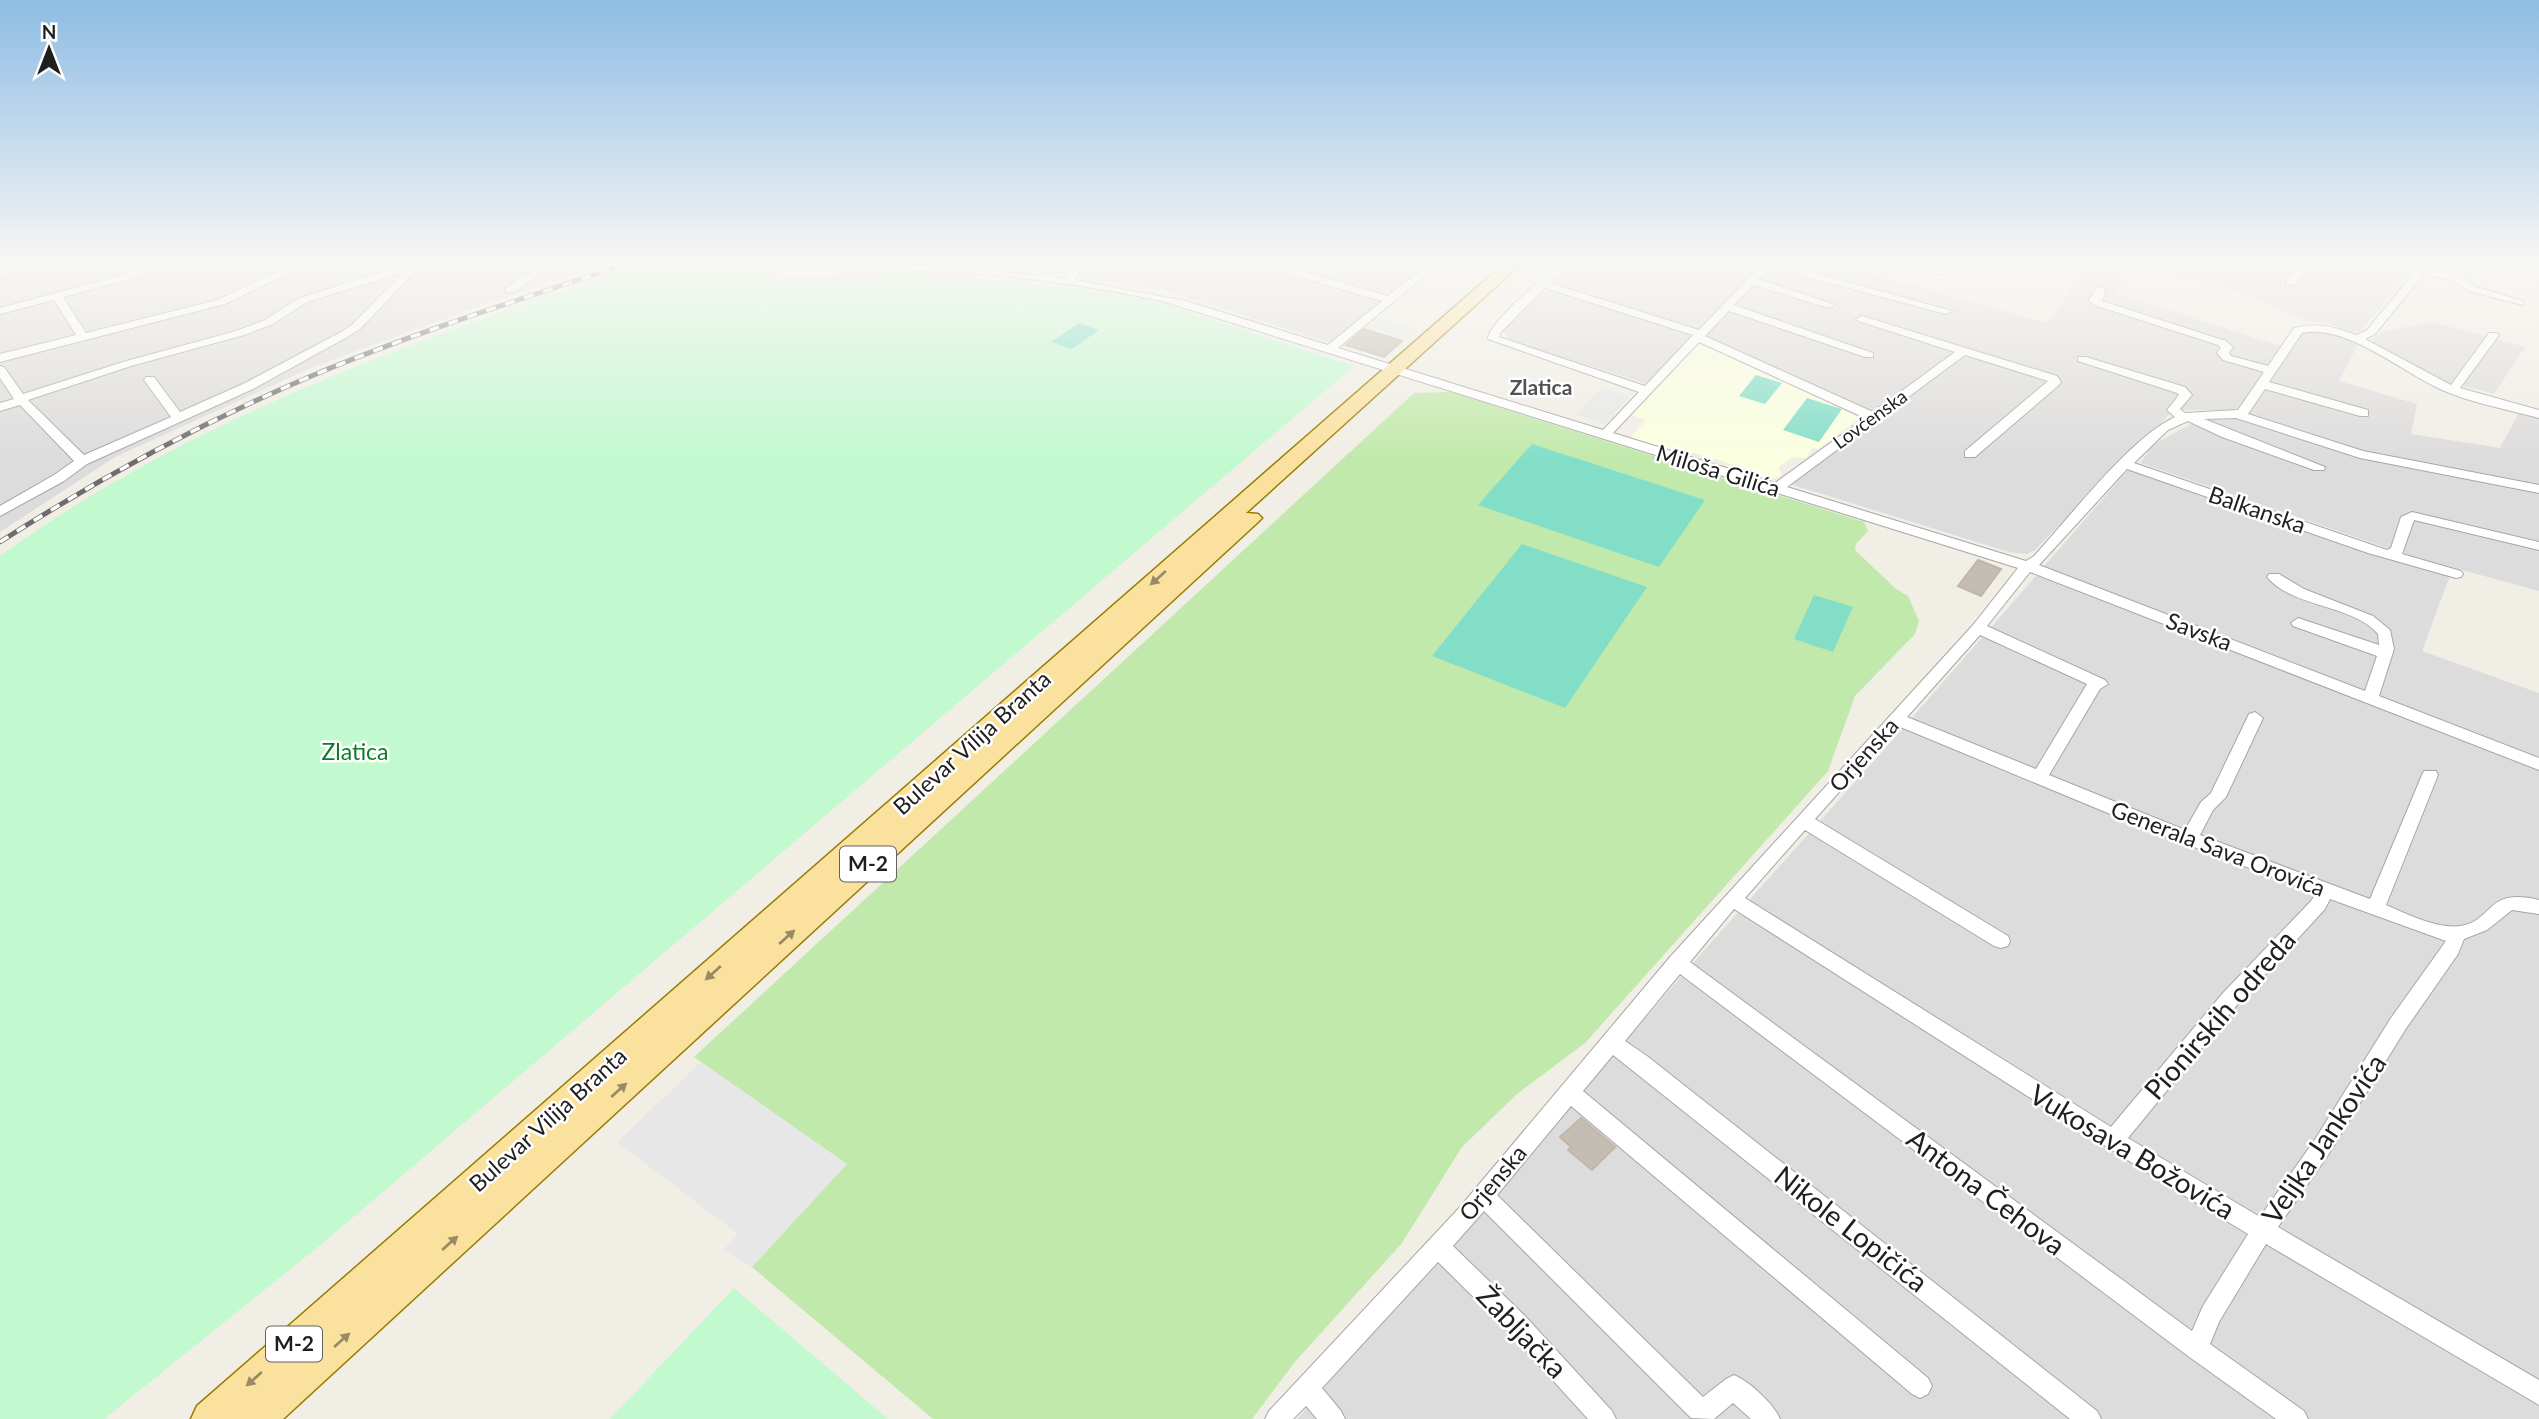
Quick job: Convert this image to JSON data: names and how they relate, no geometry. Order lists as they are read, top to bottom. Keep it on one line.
{"streets":{"main road":["Bulevar Vilija Branta","M-2"],"street":["Lovćenska","Miloša Gilića","Balkanska","Savska","Orjenska","Generala Sava Orovića","Pionirskih odreda","Veljka Jankovića","Vukosava Božovića","Antona Čehova","Nikole Lopičića","Žabljačka"]},"crossings":[["Lovćenska","Miloša Gilića"],["Miloša Gilića","Savska"],["Miloša Gilića","Bulevar Vilija Branta"],["Miloša Gilića","Orjenska"],["Balkanska","Orjenska"],["Savska","Orjenska"],["Orjenska","Generala Sava Orovića"],["Orjenska","Vukosava Božovića"],["Orjenska","Antona Čehova"],["Orjenska","Nikole Lopičića"],["Orjenska","Žabljačka"],["Generala Sava Orovića","Pionirskih odreda"],["Generala Sava Orovića","Veljka Jankovića"],["Pionirskih odreda","Vukosava Božovića"],["Veljka Jankovića","Vukosava Božovića"],["Veljka Jankovića","Antona Čehova"]],"districts":["Zlatica"],"parks":["Zlatica"],"north":"top"}
